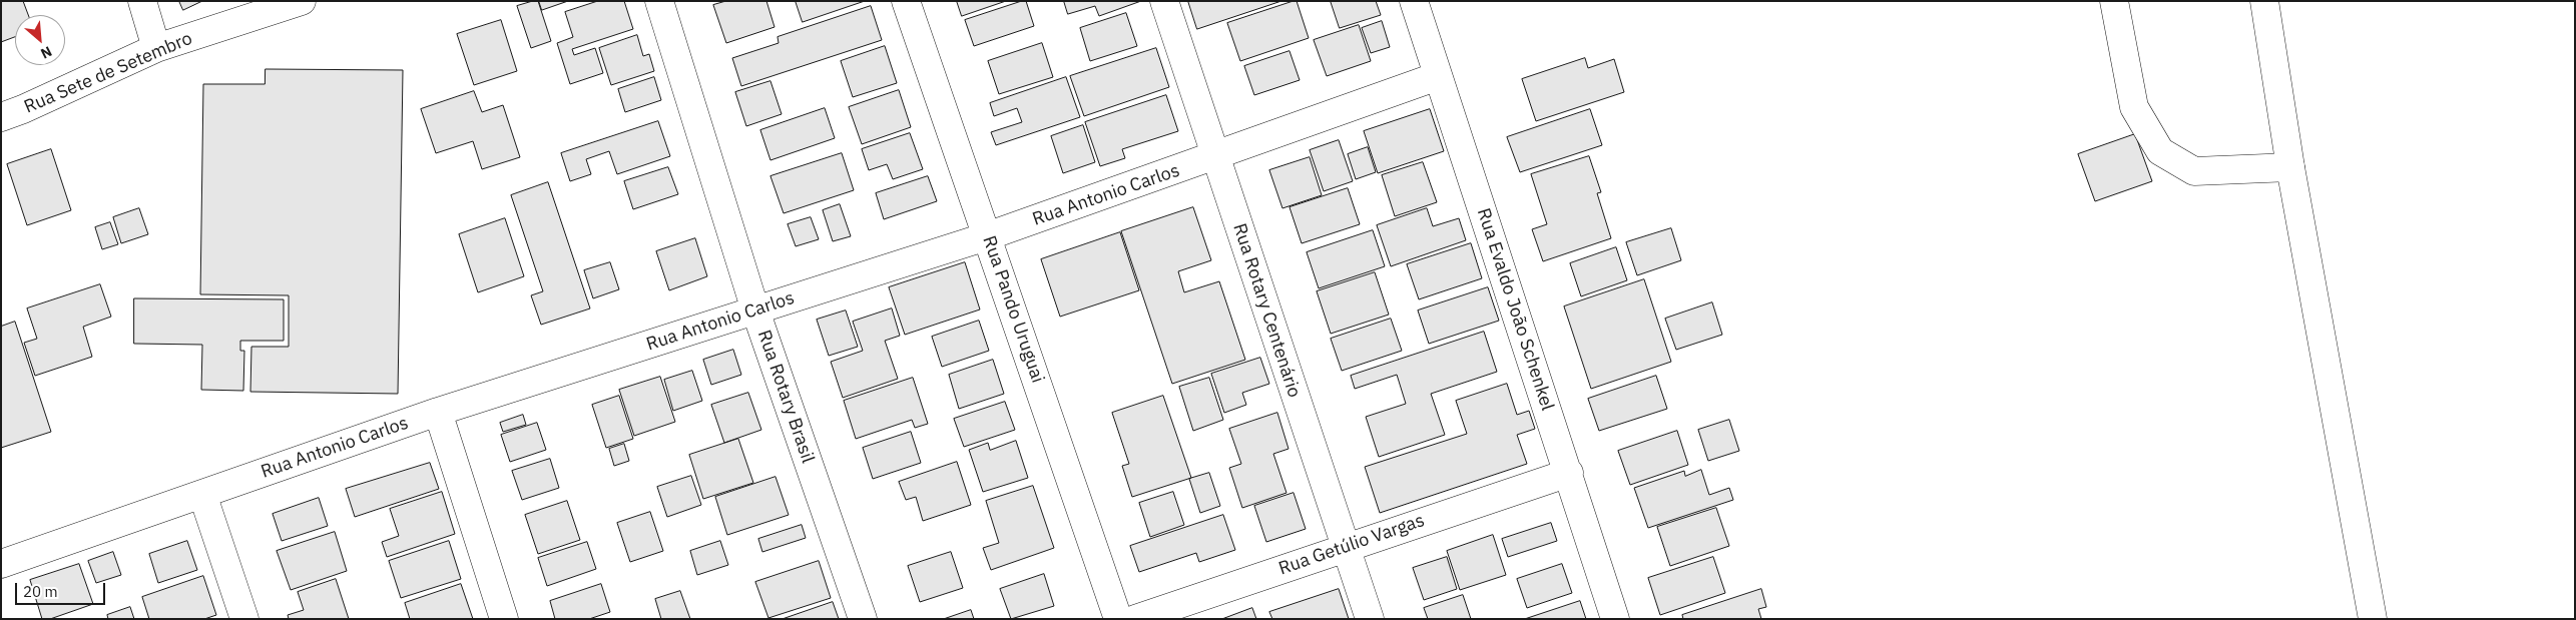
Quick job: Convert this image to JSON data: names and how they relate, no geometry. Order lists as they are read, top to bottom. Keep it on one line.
{"streets":{"main road":["Rua Sete de Setembro","Rua Antonio Carlos","Rua Pando Uruguai","Rua Evaldo João Schenkel","Rua Rotary Centenário","Rua Rotary Brasil","Rua Getúlio Vargas"]},"crossings":[["Rua Antonio Carlos","Rua Pando Uruguai"],["Rua Antonio Carlos","Rua Evaldo João Schenkel"],["Rua Antonio Carlos","Rua Rotary Centenário"],["Rua Antonio Carlos","Rua Rotary Brasil"],["Rua Evaldo João Schenkel","Rua Getúlio Vargas"],["Rua Rotary Centenário","Rua Getúlio Vargas"]],"scale_bar":"20 m","north":"bottom right"}
